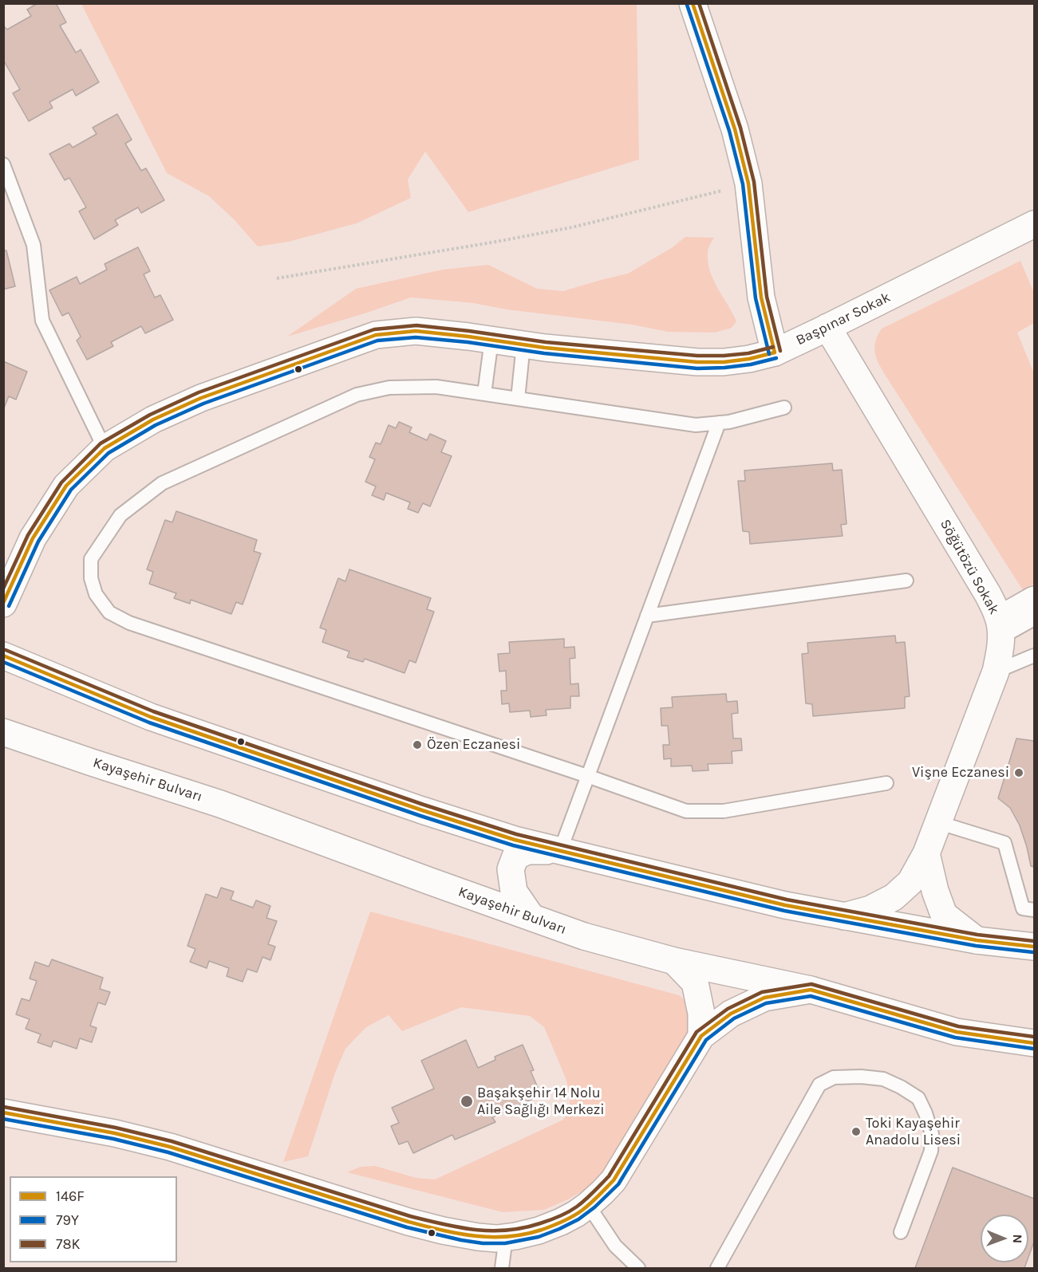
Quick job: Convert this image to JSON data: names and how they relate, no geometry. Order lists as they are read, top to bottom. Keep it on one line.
{"streets":{"street":["Başpınar Sokak","Söğütözü Sokak","Kayaşehir Bulvarı"]},"crossings":[["Başpınar Sokak","Söğütözü Sokak"]],"places":["Özen Eczanesi","Vişne Eczanesi","Başakşehir 14 Nolu Aile Sağlığı Merkezi","Toki Kayaşehir Anadolu Lisesi"],"lines":["transit line 146F","transit line 78K","transit line 79Y"],"legend":["146F","79Y","78K"],"north":"right"}
